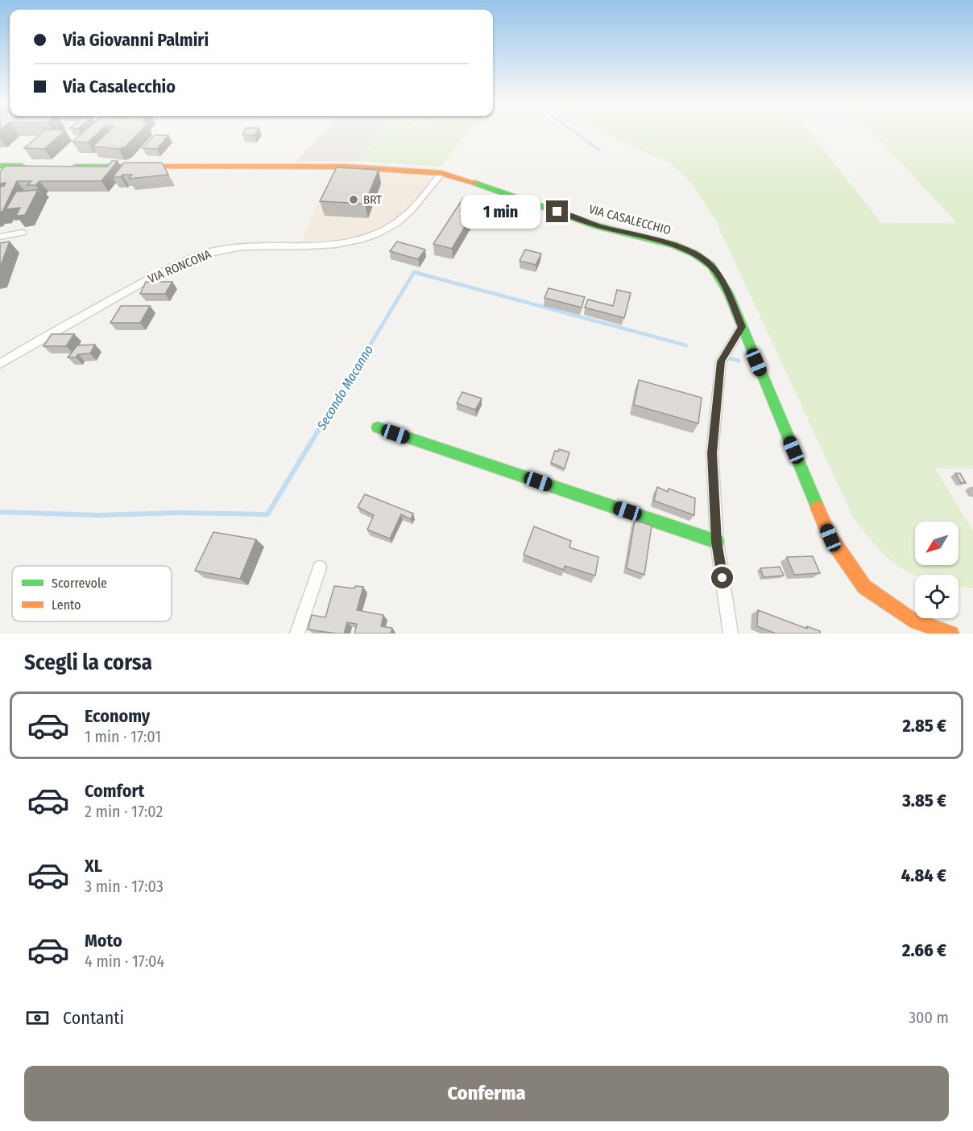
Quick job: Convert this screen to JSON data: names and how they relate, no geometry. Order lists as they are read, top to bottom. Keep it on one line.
{"streets":{"street":["VIA CASALECCHIO","VIA RONCONA"]},"crossings":[["VIA CASALECCHIO","VIA RONCONA"]],"water":["Secondo Macanno"],"places":["BRT"],"legend":["Scorrevole","Lento"],"north":"bottom left","page":{"banner":["Via Giovanni Palmiri","Via Casalecchio"],"bubble":"1 min","heading":"Scegli la corsa","list":[{"name":"Economy","note":"1 min · 17:01","value":"2.85 €"},{"name":"Comfort","note":"2 min · 17:02","value":"3.85 €"},{"name":"XL","note":"3 min · 17:03","value":"4.84 €"},{"name":"Moto","note":"4 min · 17:04","value":"2.66 €"}],"pay":["Contanti","300 m"],"buttons":"Conferma"}}
